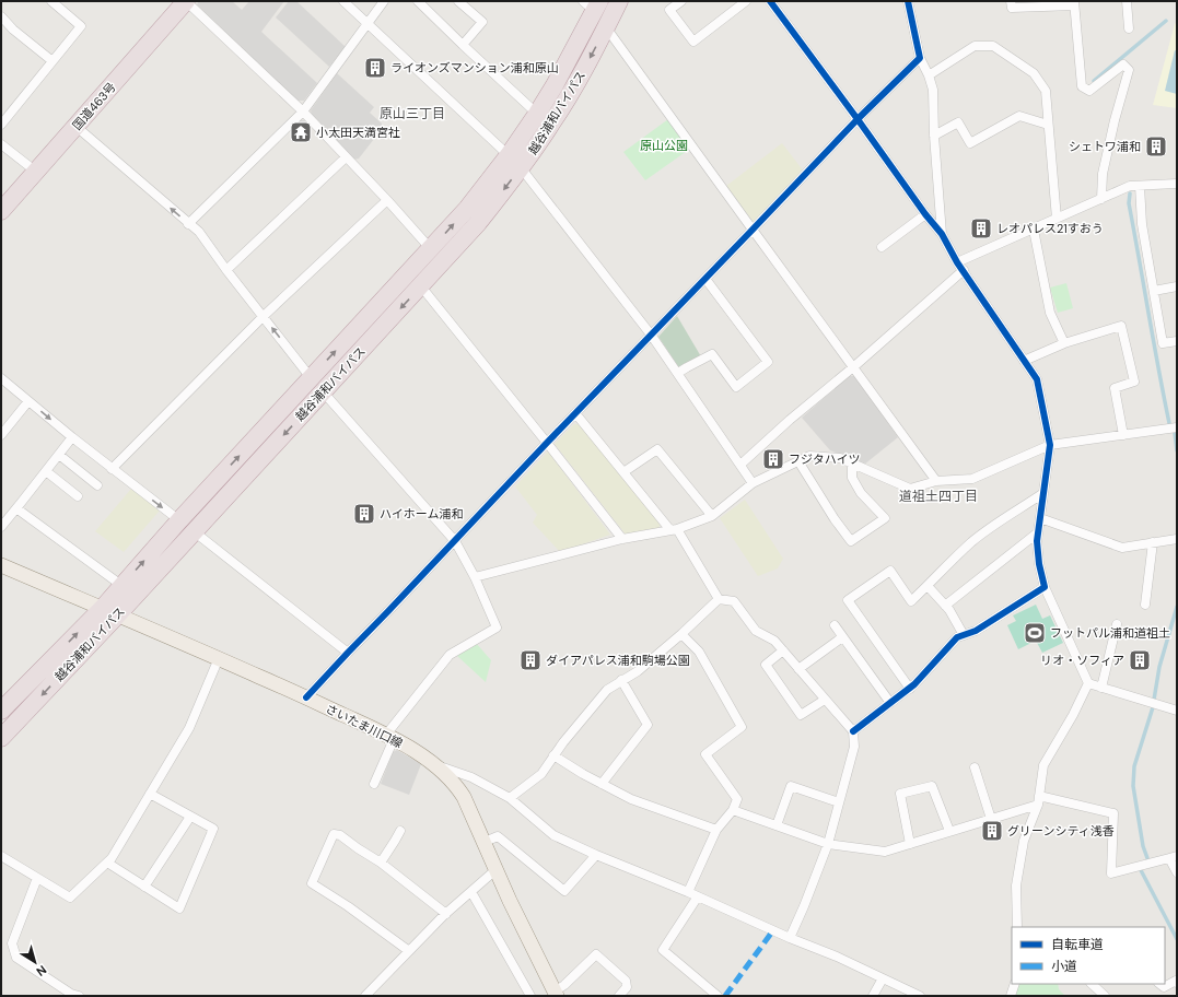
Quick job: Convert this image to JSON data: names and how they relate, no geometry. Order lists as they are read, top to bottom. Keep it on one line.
{"streets":{"highway":["国道463号","越谷浦和バイパス"],"main road":["さいたま川口線"]},"crossings":[["越谷浦和バイパス","さいたま川口線"]],"districts":["原山三丁目","道祖土四丁目"],"parks":["原山公園"],"places":{"building":["ライオンズマンション浦和原山","シェトワ浦和","レオパレス21すおう","フジタハイツ","ハイホーム浦和","ダイアパレス浦和駒場公園","リオ・ソフィア","グリーンシティ浅香"],"temple":["小太田天満宮社"],"sports":["フットパル浦和道祖土"]},"legend":["自転車道","小道"],"north":"bottom right"}
